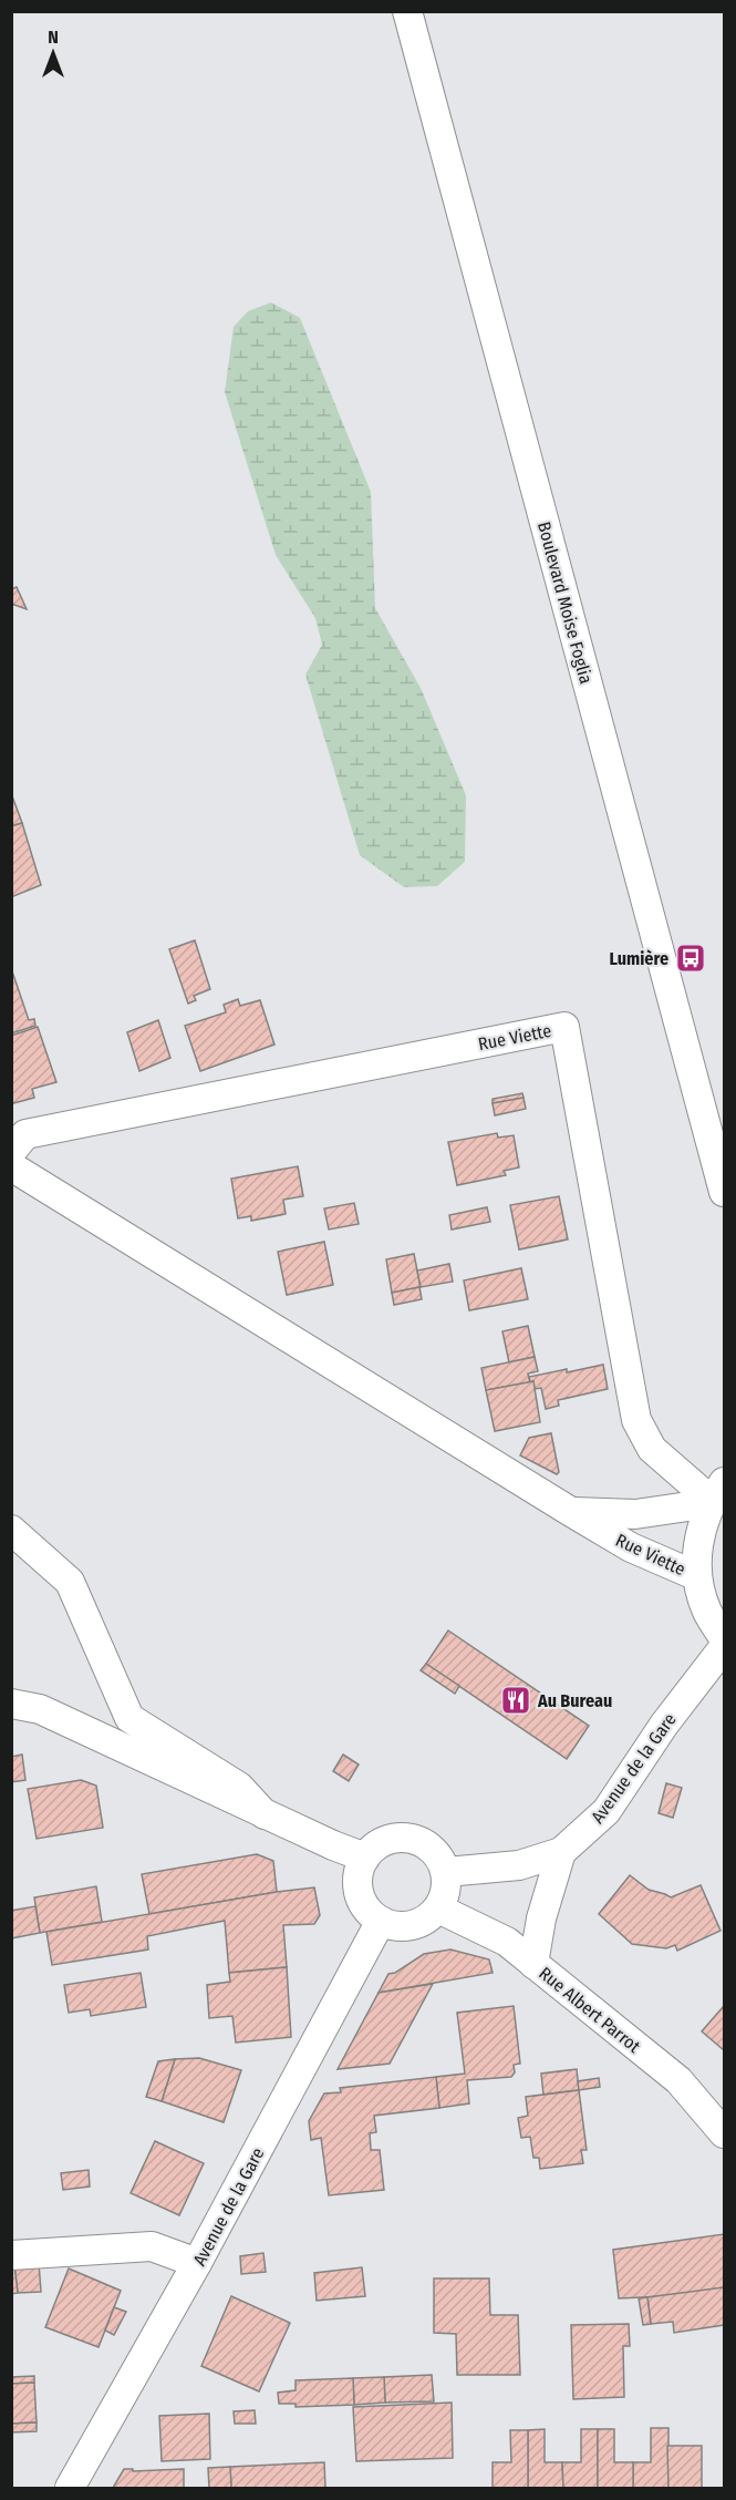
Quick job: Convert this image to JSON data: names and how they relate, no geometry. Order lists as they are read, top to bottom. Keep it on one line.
{"streets":{"street":["Boulevard Moise Foglia","Rue Viette","Avenue de la Gare","Rue Albert Parrot"]},"crossings":[["Avenue de la Gare","Rue Albert Parrot"]],"places":{"bus stop":["Lumière"],"restaurant":["Au Bureau"]},"north":"top"}
